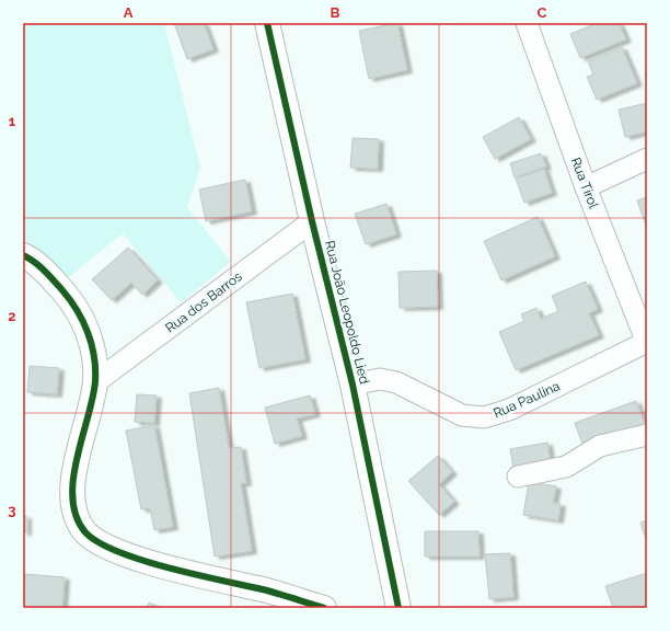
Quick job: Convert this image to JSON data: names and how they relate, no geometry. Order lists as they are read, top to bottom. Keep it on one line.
{"streets":{"street":["Rua Tirol","Rua dos Barros","Rua João Leopoldo Lied","Rua Paulina"]},"crossings":[["Rua Tirol","Rua Paulina"],["Rua dos Barros","Rua João Leopoldo Lied"],["Rua João Leopoldo Lied","Rua Paulina"]],"grid":{"columns":["A","B","C"],"rows":["1","2","3"]}}
